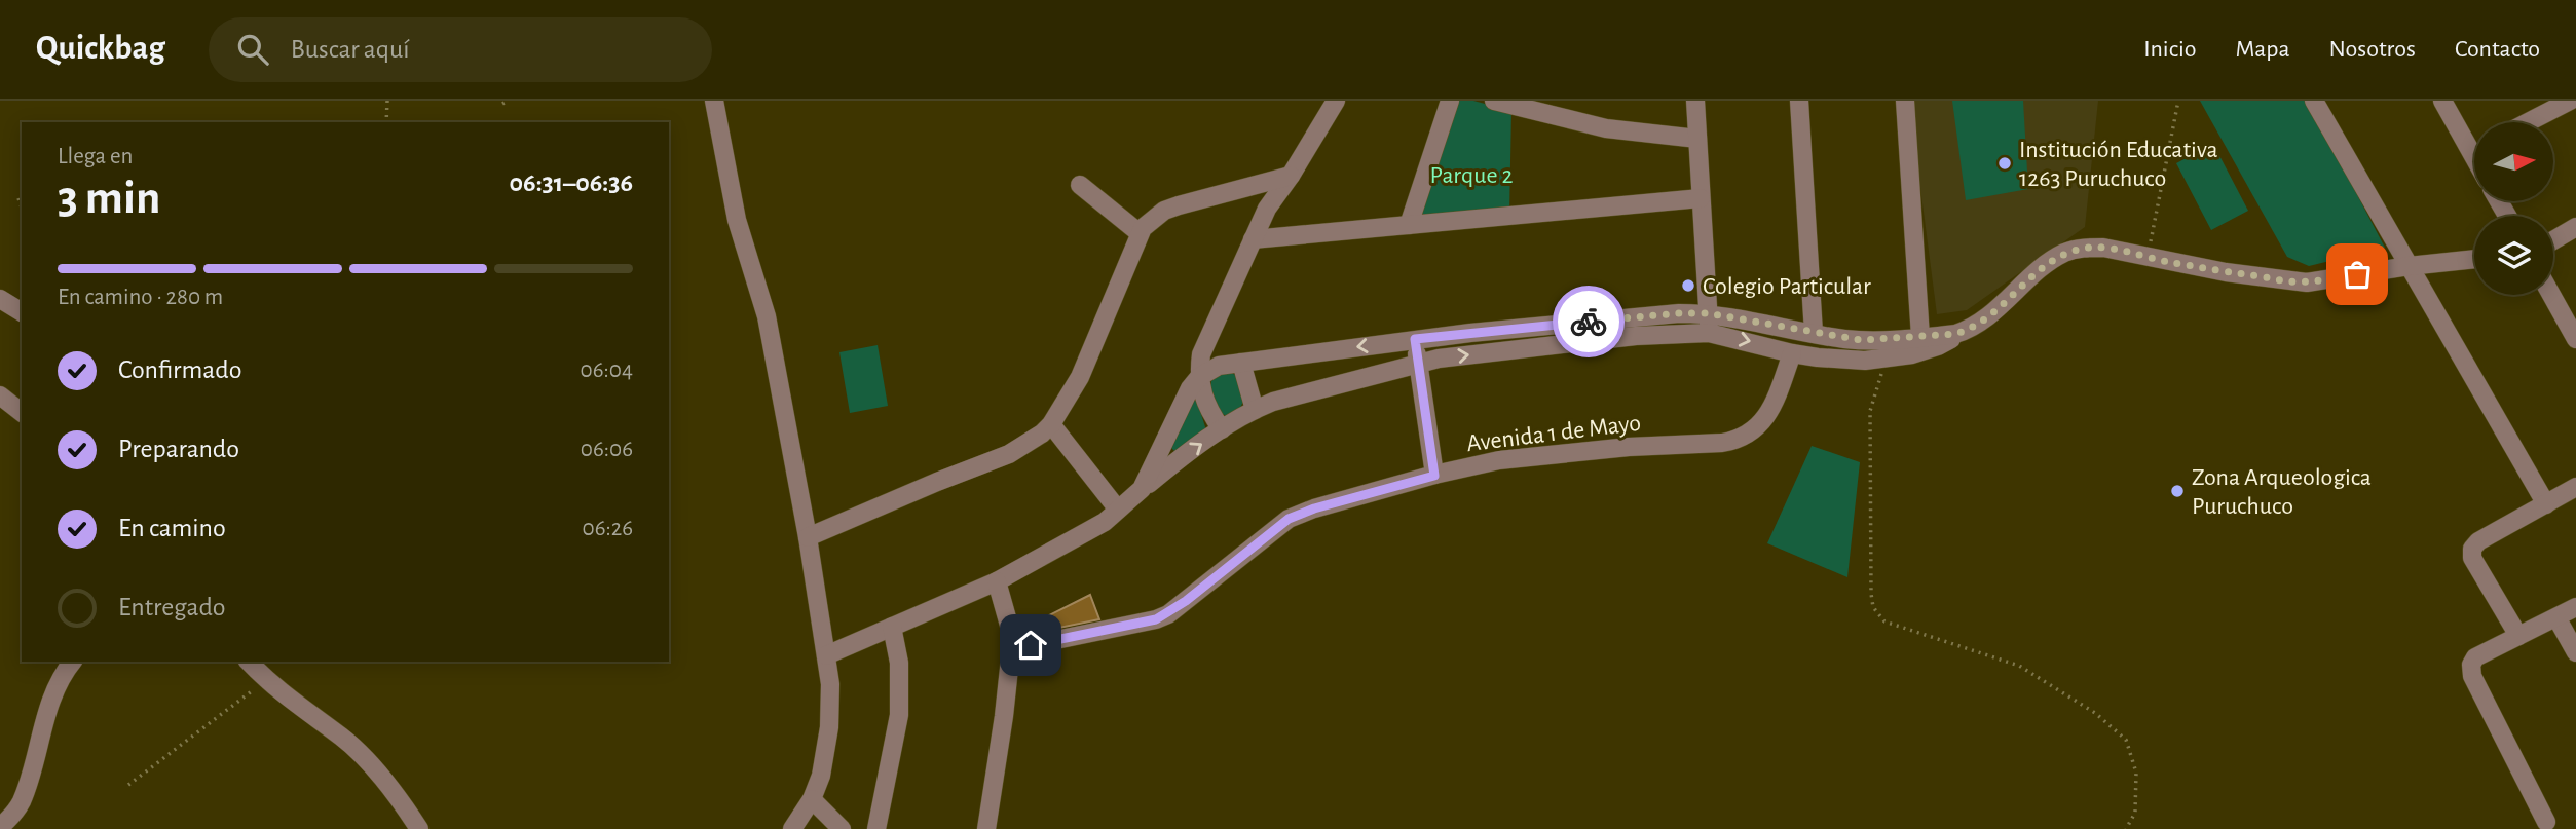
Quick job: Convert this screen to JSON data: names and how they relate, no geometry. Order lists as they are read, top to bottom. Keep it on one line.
{"streets":{"street":["Avenida 1 de Mayo"]},"parks":["Parque 2"],"places":["Institución Educativa 1263 Puruchuco","Colegio Particular","Zona Arqueologica Puruchuco"],"north":"right","page":{"header":"Quickbag","search":"Buscar aquí","nav":["Inicio","Mapa","Nosotros","Contacto"],"heading":["3 min","Llega en","06:31–06:36"],"bar":"En camino · 280 m","list":[["Confirmado","06:04"],["Preparando","06:06"],["En camino","06:26"],"Entregado"]}}
